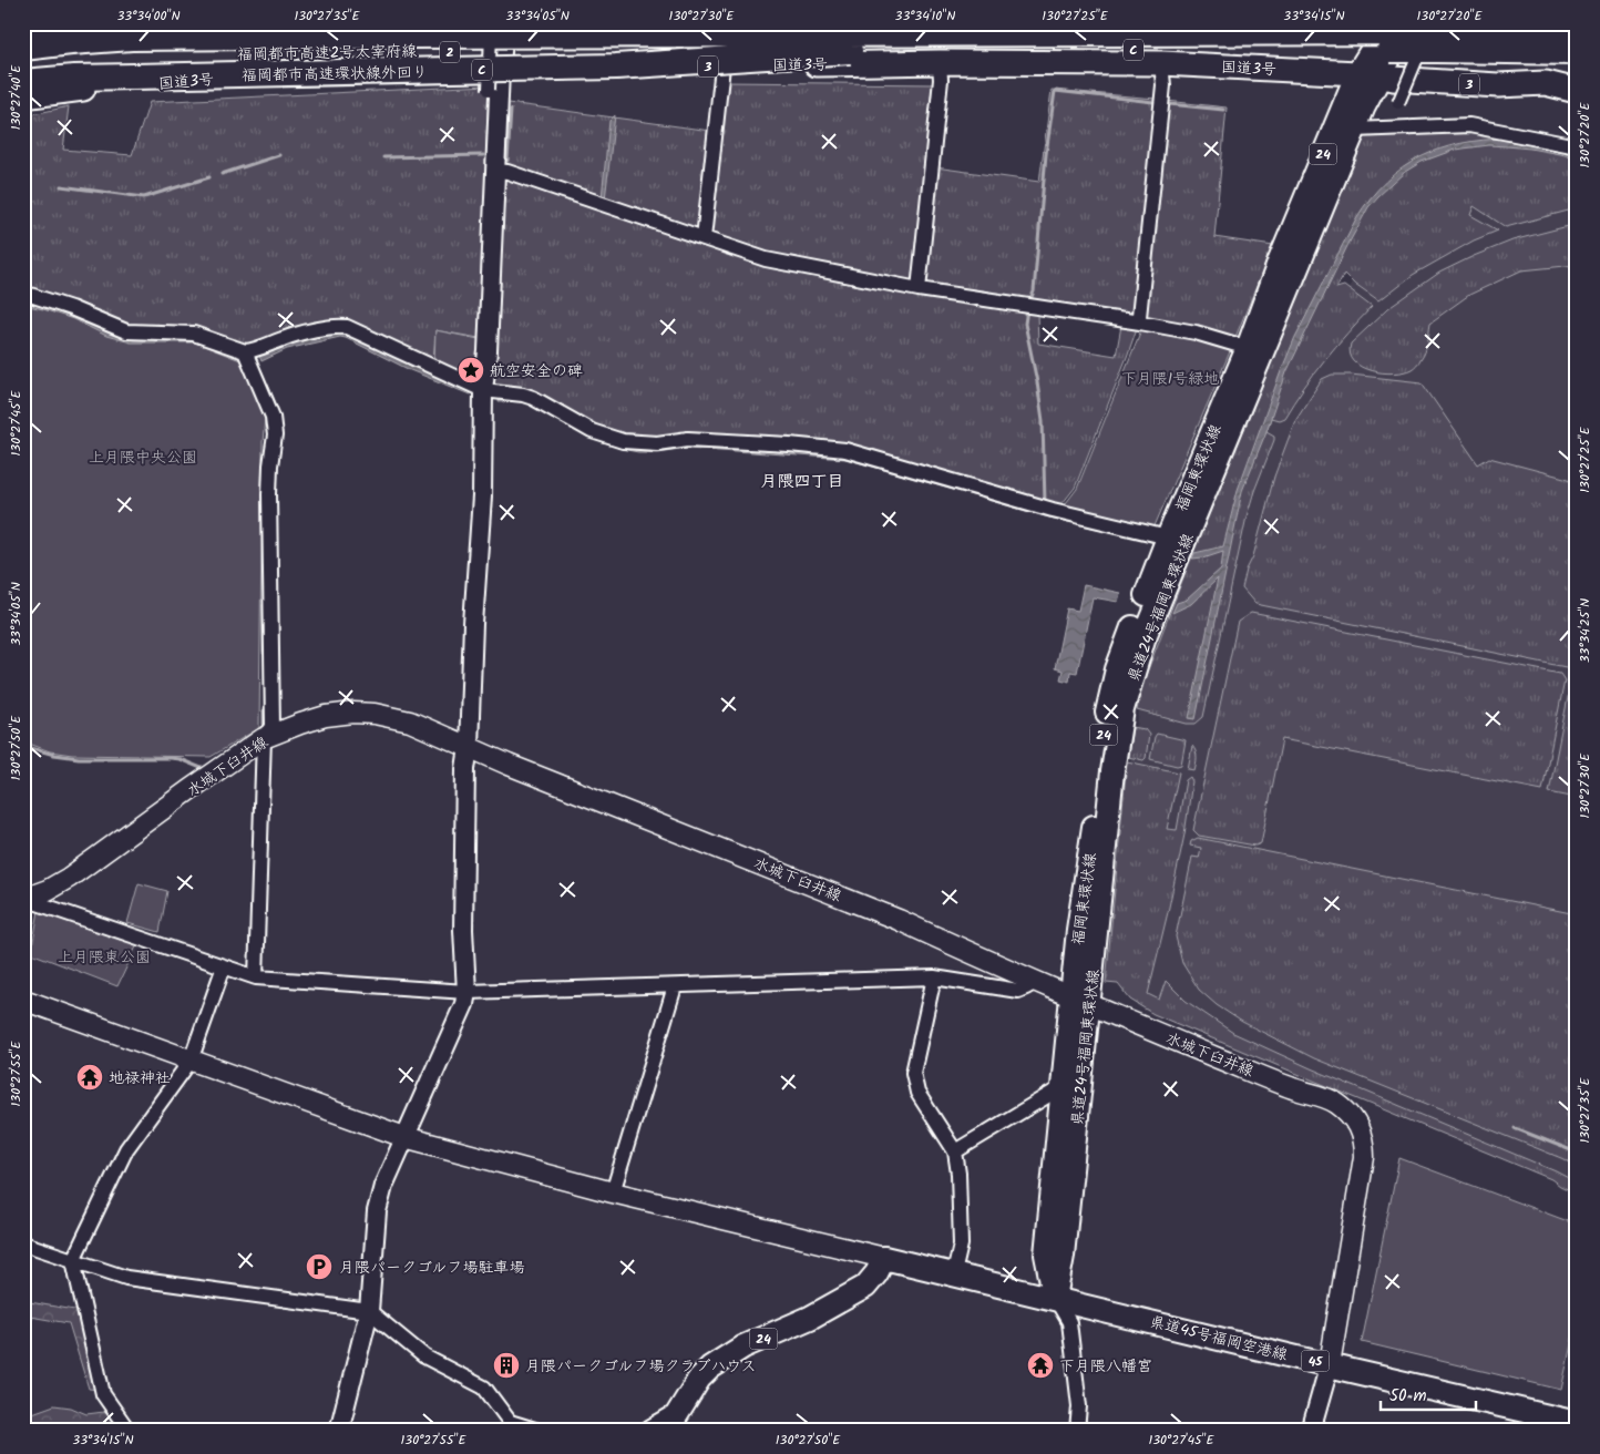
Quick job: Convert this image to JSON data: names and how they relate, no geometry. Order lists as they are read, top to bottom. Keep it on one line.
{"streets":{"highway":["C","福岡都市高速2号太宰府線","2","国道3号","3","福岡都市高速環状線外回り"],"main road":["24","福岡東環状線","県道24号福岡東環状線","水城下臼井線","県道45号福岡空港線","45"]},"crossings":[["C","福岡都市高速2号太宰府線"],["C","福岡都市高速環状線外回り"],["福岡都市高速2号太宰府線","福岡都市高速環状線外回り"],["国道3号","3"],["国道3号","福岡東環状線"],["国道3号","県道24号福岡東環状線"],["福岡東環状線","県道24号福岡東環状線"],["福岡東環状線","水城下臼井線"],["福岡東環状線","県道45号福岡空港線"],["県道24号福岡東環状線","水城下臼井線"],["県道24号福岡東環状線","県道45号福岡空港線"],["水城下臼井線","県道45号福岡空港線"]],"districts":["月隈四丁目"],"parks":["下月隈1号緑地","上月隈中央公園","上月隈東公園"],"places":{"place":["航空安全の碑"],"temple":["地禄神社","下月隈八幡宮"],"parking":["月隈パークゴルフ場駐車場"],"building":["月隈パークゴルフ場クラブハウス"]},"scale_bar":"50 m","coordinates":["33°34'00\"N","130°27'35\"E","33°34'05\"N","130°27'30\"E","33°34'10\"N","130°27'25\"E","33°34'15\"N","130°27'20\"E","130°27'40\"E","130°27'45\"E","33°34'25\"N","130°27'50\"E","130°27'55\"E"]}
